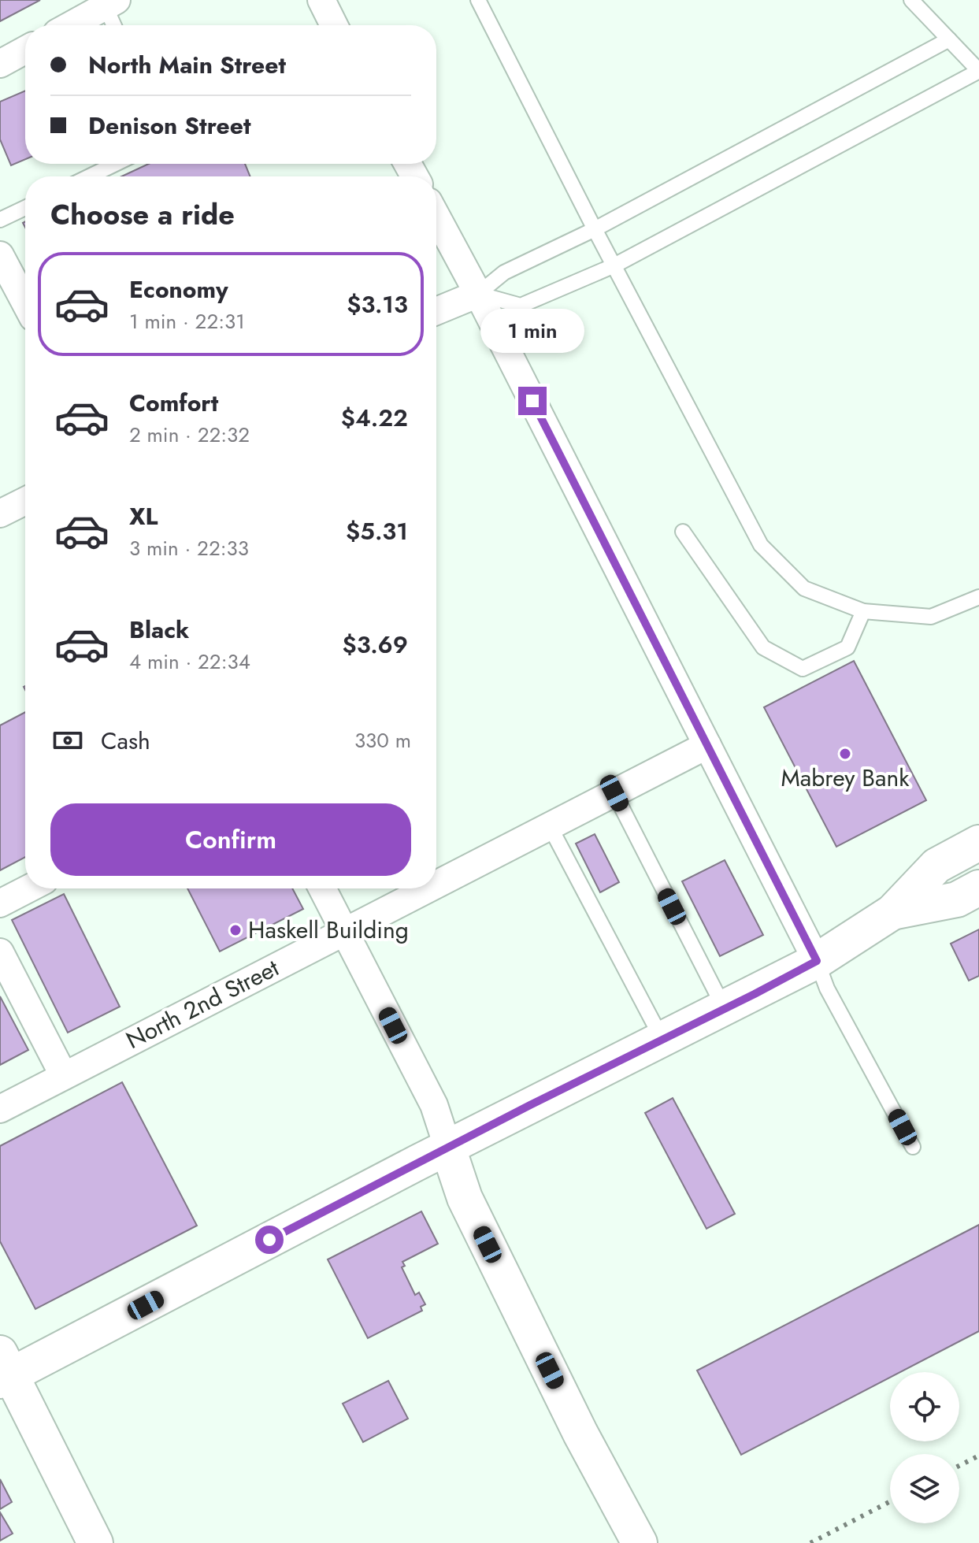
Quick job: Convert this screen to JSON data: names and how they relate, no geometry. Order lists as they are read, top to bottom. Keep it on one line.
{"streets":{"street":["North 2nd Street"]},"places":["Mabrey Bank","Haskell Building"],"page":{"banner":["North Main Street","Denison Street"],"heading":"Choose a ride","list":[{"name":"Economy","note":"1 min · 22:31","value":"$3.13"},{"name":"Comfort","note":"2 min · 22:32","value":"$4.22"},{"name":"XL","note":"3 min · 22:33","value":"$5.31"},{"name":"Black","note":"4 min · 22:34","value":"$3.69"}],"bubble":"1 min","pay":["Cash","330 m"],"buttons":"Confirm"}}
